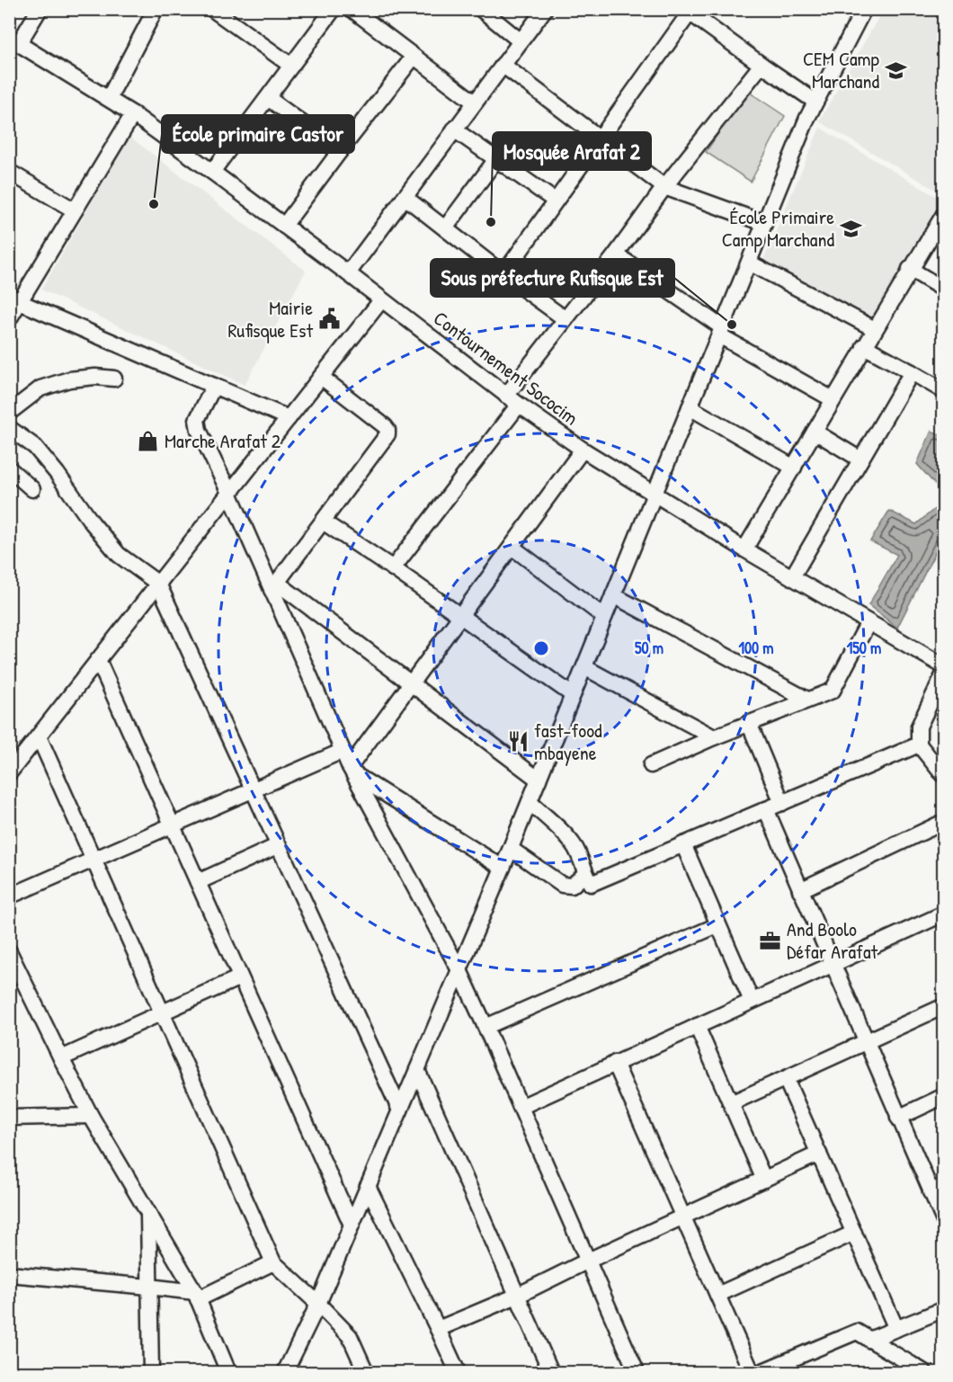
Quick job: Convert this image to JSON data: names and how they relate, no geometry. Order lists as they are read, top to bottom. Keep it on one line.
{"streets":{"street":["Contournement Sococim"]},"places":{"school or university":["CEM Camp Marchand","École Primaire Camp Marchand"],"other":["École primaire Castor","Mosquée Arafat 2","Sous préfecture Rufisque Est"],"public building":["Mairie Rufisque Est"],"shop":["Marche Arafat 2"],"restaurant":["fast-food mbayene"],"office":["And Boolo Défar Arafat"]},"rings":["50 m","100 m","150 m"]}
